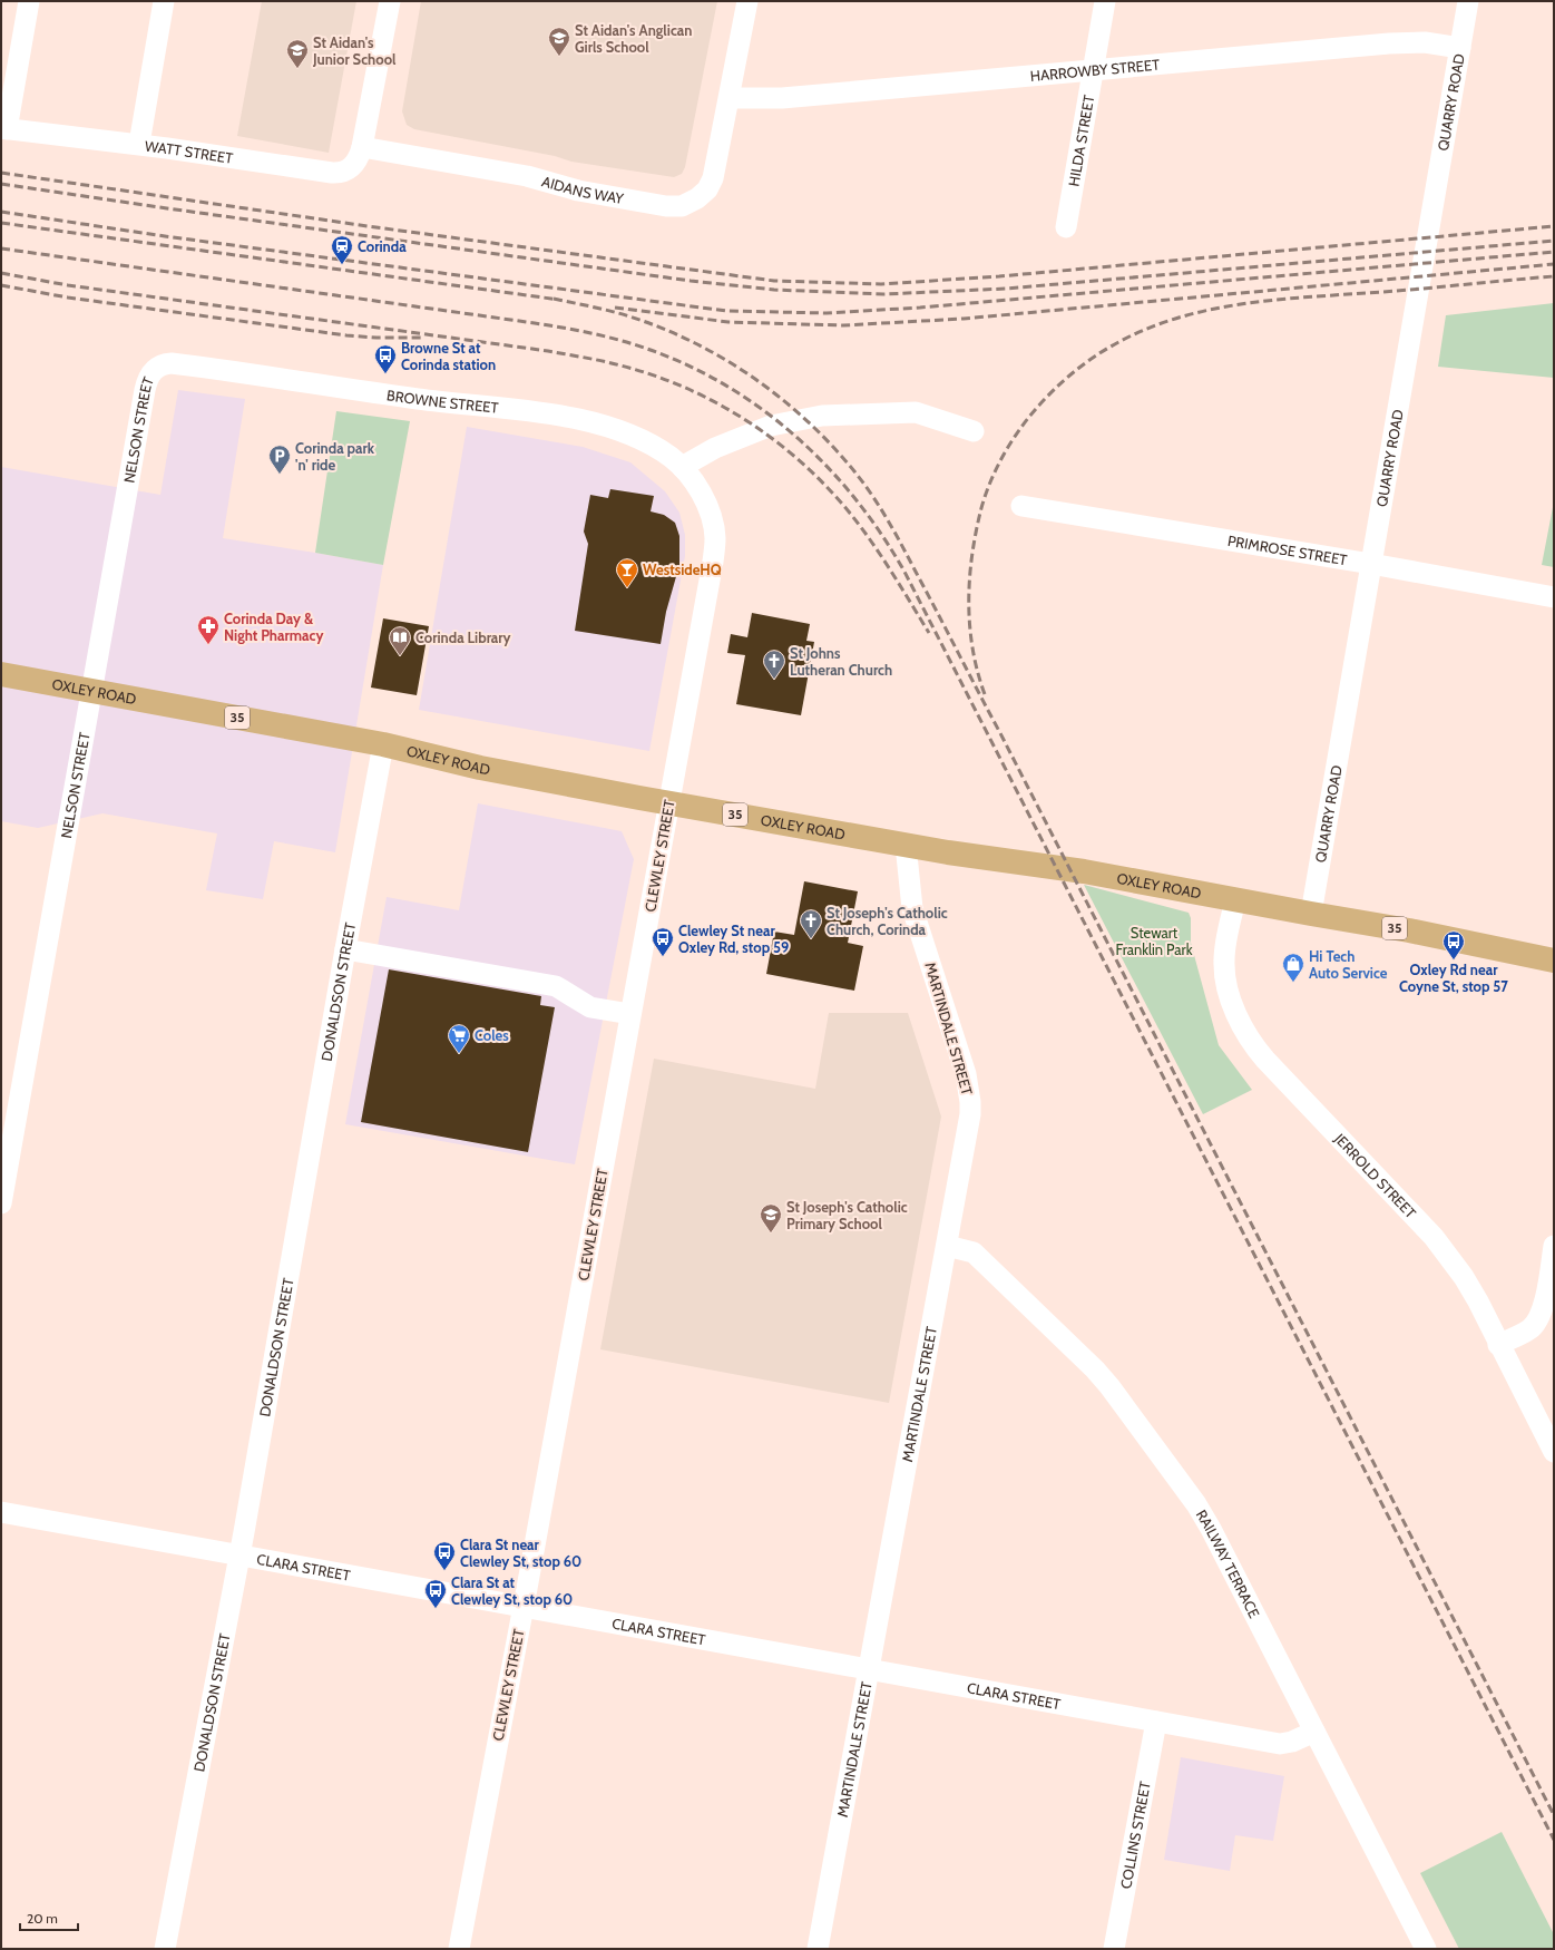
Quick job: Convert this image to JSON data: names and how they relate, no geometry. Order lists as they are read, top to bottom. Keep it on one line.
{"streets":{"main road":["OXLEY ROAD","35"],"street":["HARROWBY STREET","QUARRY ROAD","HILDA STREET","WATT STREET","AIDANS WAY","BROWNE STREET","NELSON STREET","PRIMROSE STREET","CLEWLEY STREET","DONALDSON STREET","MARTINDALE STREET","JERROLD STREET","RAILWAY TERRACE","CLARA STREET","COLLINS STREET"]},"crossings":[["HARROWBY STREET","QUARRY ROAD"],["HARROWBY STREET","HILDA STREET"],["HARROWBY STREET","AIDANS WAY"],["QUARRY ROAD","PRIMROSE STREET"],["QUARRY ROAD","OXLEY ROAD"],["WATT STREET","AIDANS WAY"],["BROWNE STREET","NELSON STREET"],["BROWNE STREET","CLEWLEY STREET"],["NELSON STREET","OXLEY ROAD"],["OXLEY ROAD","CLEWLEY STREET"],["OXLEY ROAD","DONALDSON STREET"],["OXLEY ROAD","MARTINDALE STREET"],["OXLEY ROAD","JERROLD STREET"],["CLEWLEY STREET","CLARA STREET"],["DONALDSON STREET","CLARA STREET"],["MARTINDALE STREET","RAILWAY TERRACE"],["MARTINDALE STREET","CLARA STREET"],["RAILWAY TERRACE","CLARA STREET"],["CLARA STREET","COLLINS STREET"]],"parks":["Stewart Franklin Park"],"places":{"school or university":["St Aidan's Anglican Girls School","St Aidan's Junior School","St Joseph's Catholic Primary School"],"station":["Corinda"],"bus stop":["Browne St at Corinda station","Clewley St near Oxley Rd, stop 59","Oxley Rd near Coyne St, stop 57","Clara St near Clewley St, stop 60","Clara St at Clewley St, stop 60"],"parking":["Corinda park 'n' ride"],"bar":["WestsideHQ"],"pharmacy":["Corinda Day & Night Pharmacy"],"library":["Corinda Library"],"church":["St Johns Lutheran Church","St Joseph's Catholic Church, Corinda"],"shop":["Hi Tech Auto Service"],"supermarket":["Coles"]},"scale_bar":"20 m"}
